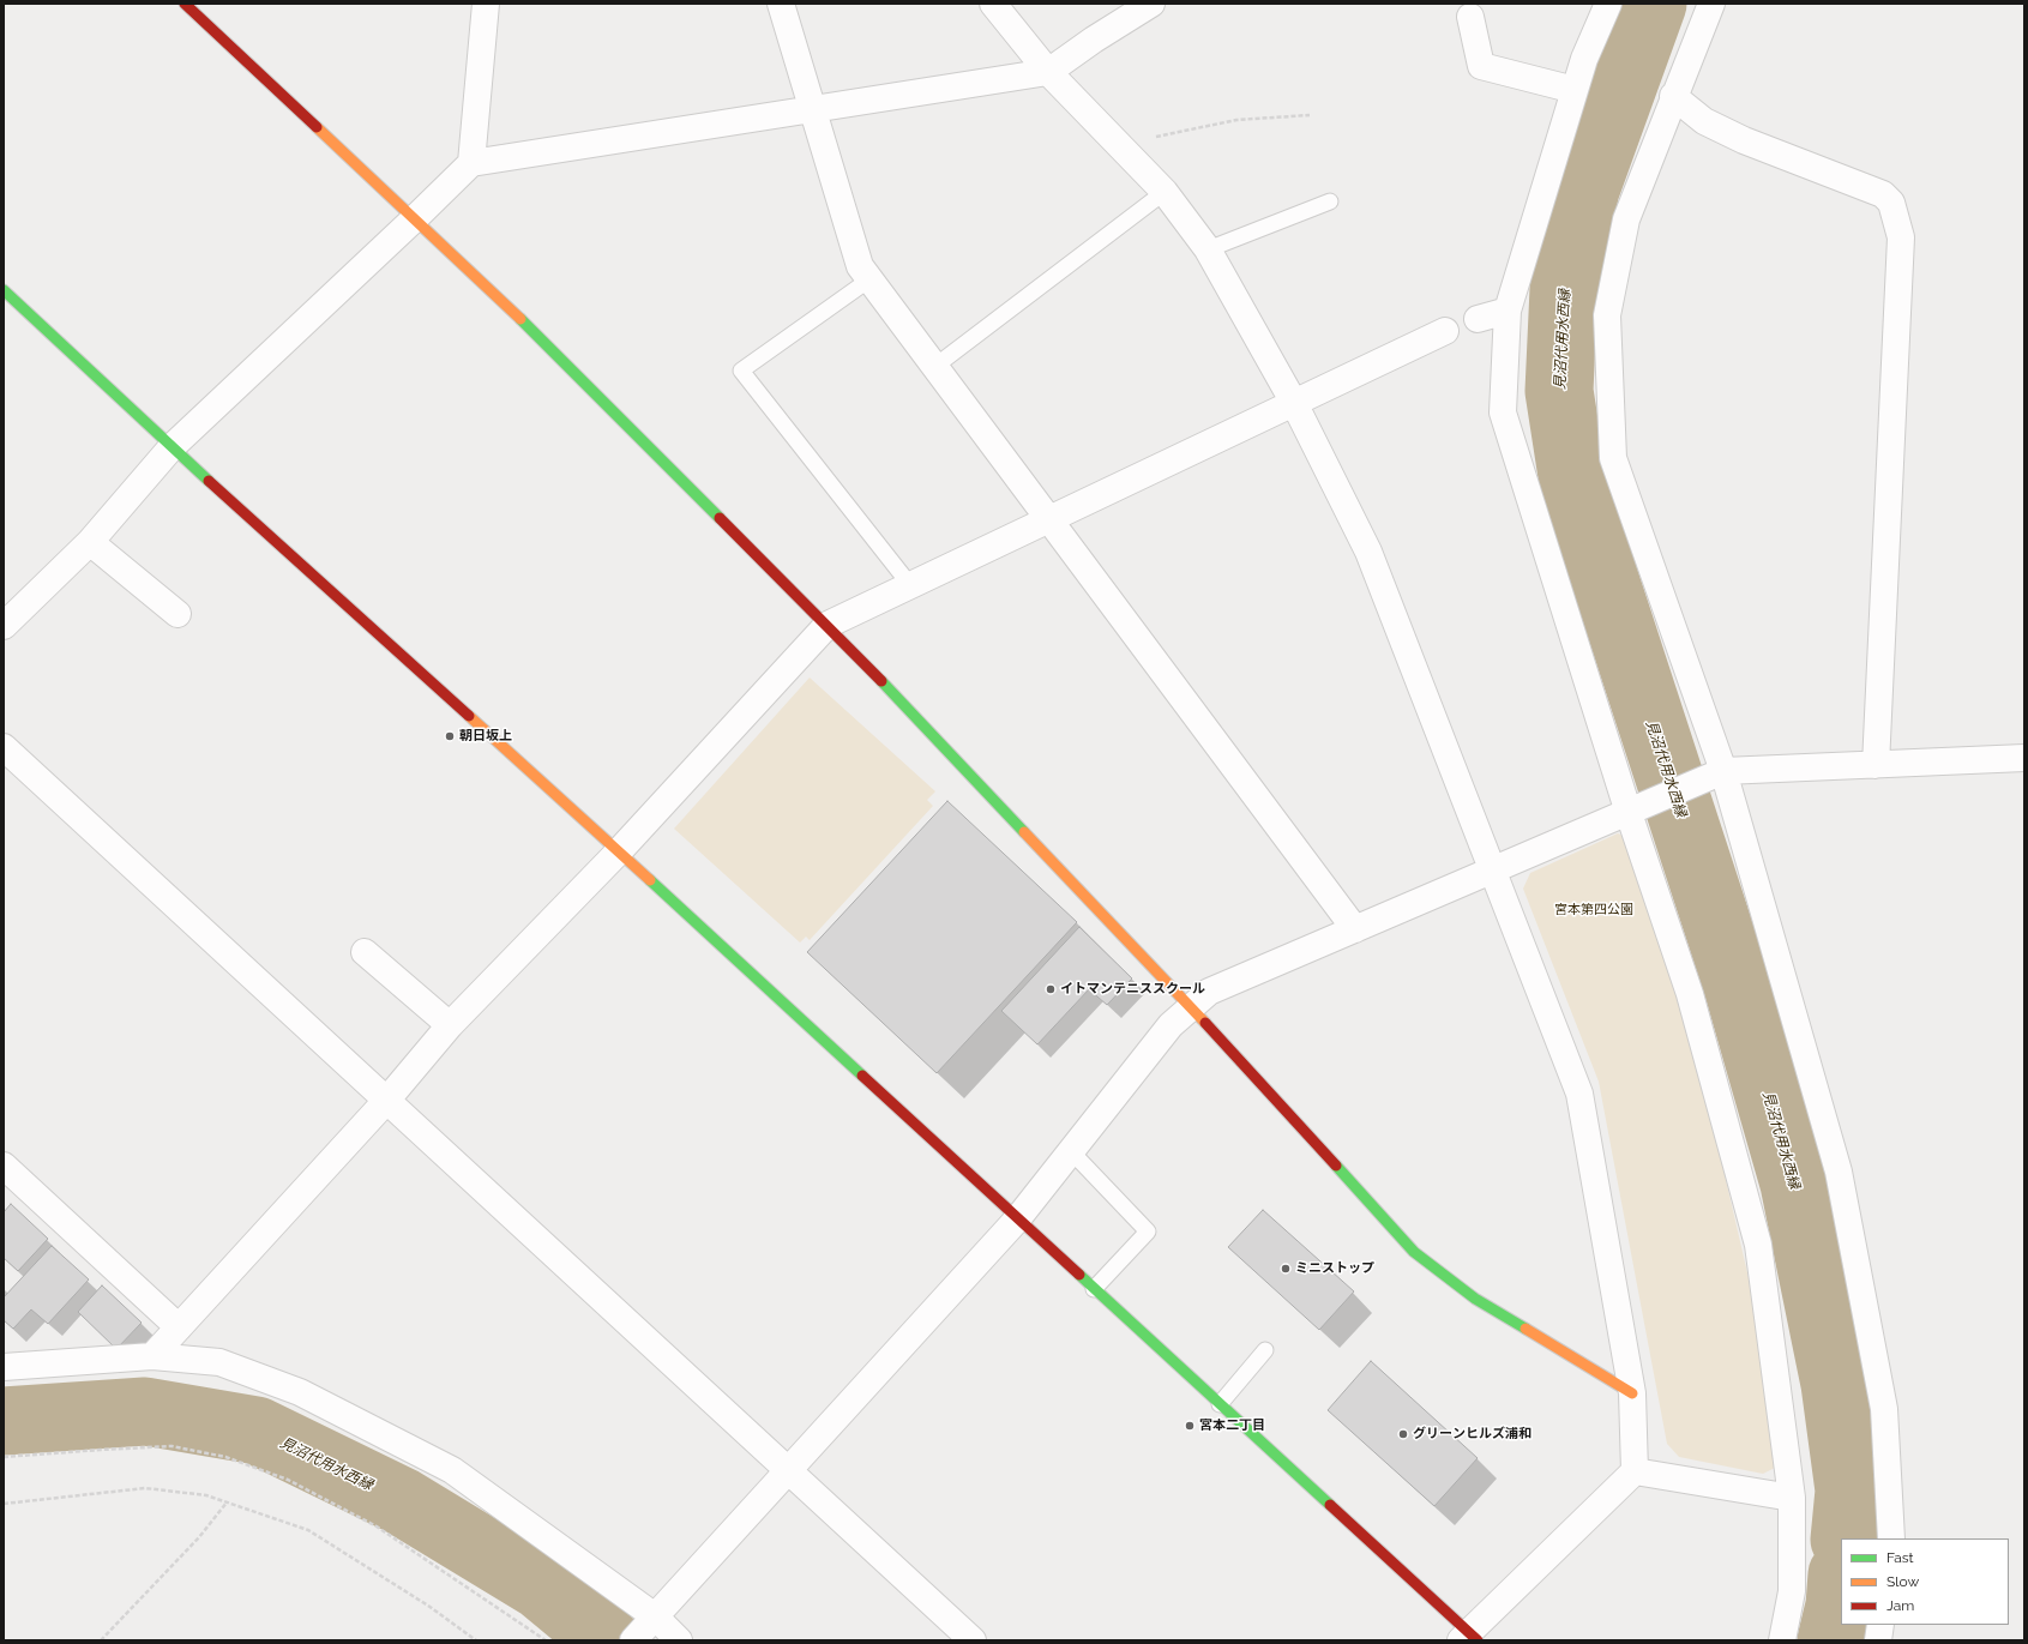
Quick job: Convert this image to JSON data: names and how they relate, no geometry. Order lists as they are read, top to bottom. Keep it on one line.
{"water":["見沼代用水西縁"],"parks":["宮本第四公園"],"places":["朝日坂上","イトマンテニススクール","ミニストップ","宮本二丁目","グリーンヒルズ浦和"],"legend":["Fast","Slow","Jam"]}
